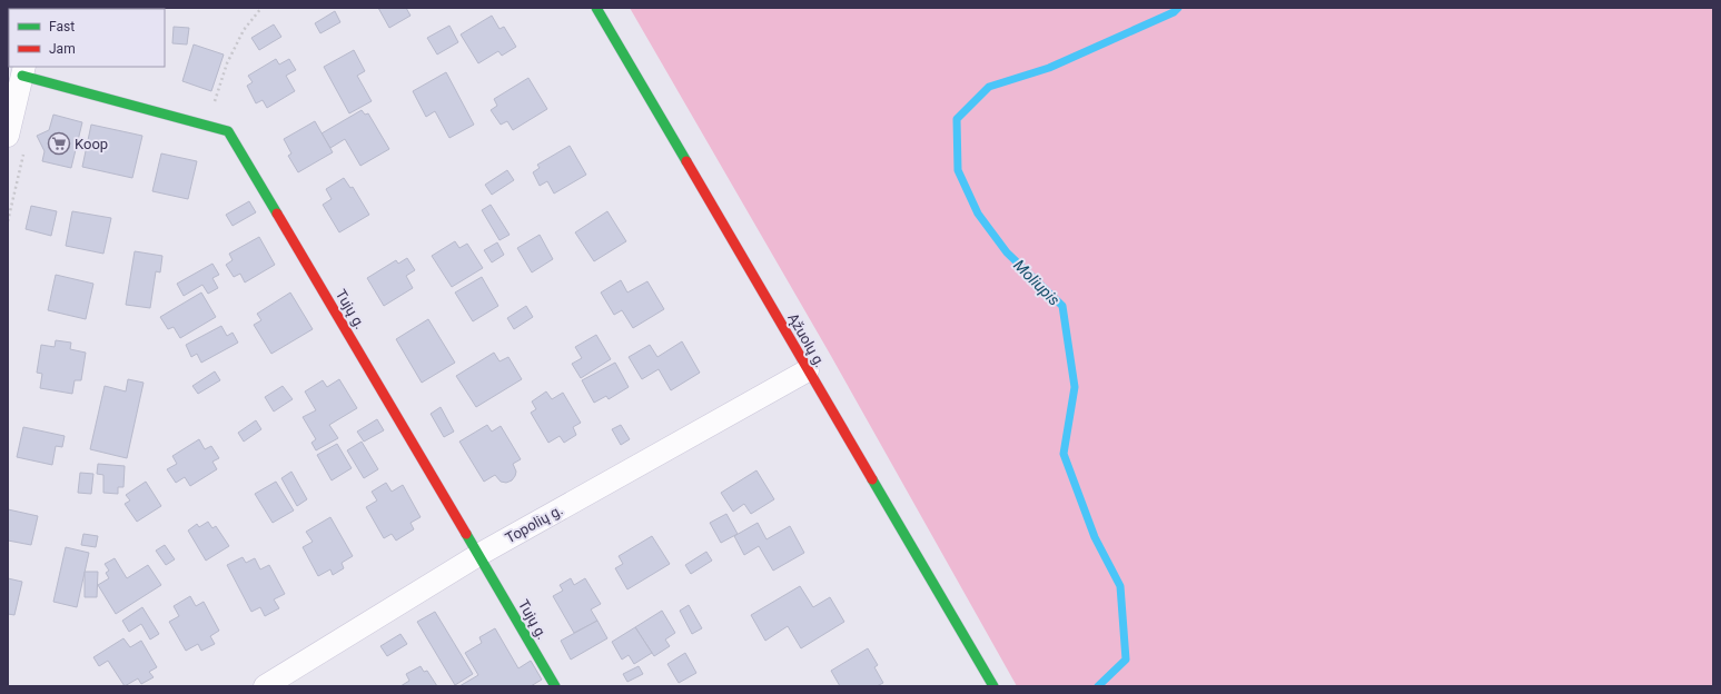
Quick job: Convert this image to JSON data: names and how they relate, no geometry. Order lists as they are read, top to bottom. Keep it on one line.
{"streets":{"street":["Tujų g.","Ąžuolų g.","Topolių g."]},"crossings":[["Tujų g.","Topolių g."],["Ąžuolų g.","Topolių g."]],"water":["Moliupis"],"places":{"supermarket":["Koop"]},"legend":["Fast","Jam"]}
